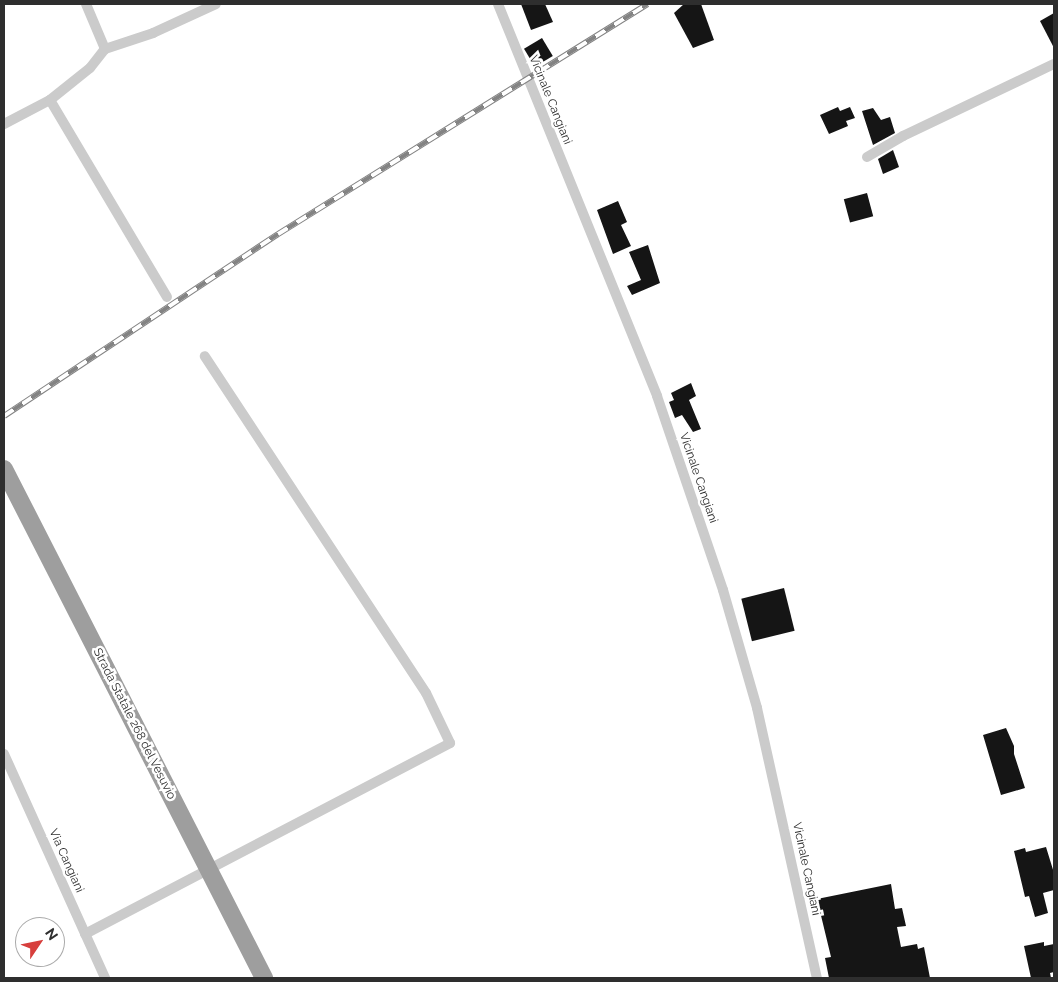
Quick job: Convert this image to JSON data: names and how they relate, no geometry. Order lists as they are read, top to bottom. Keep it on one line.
{"streets":{"highway":["Strada Statale 268 del Vesuvio"],"street":["Vicinale Cangiani","Via Cangiani"]},"north":"top right"}
